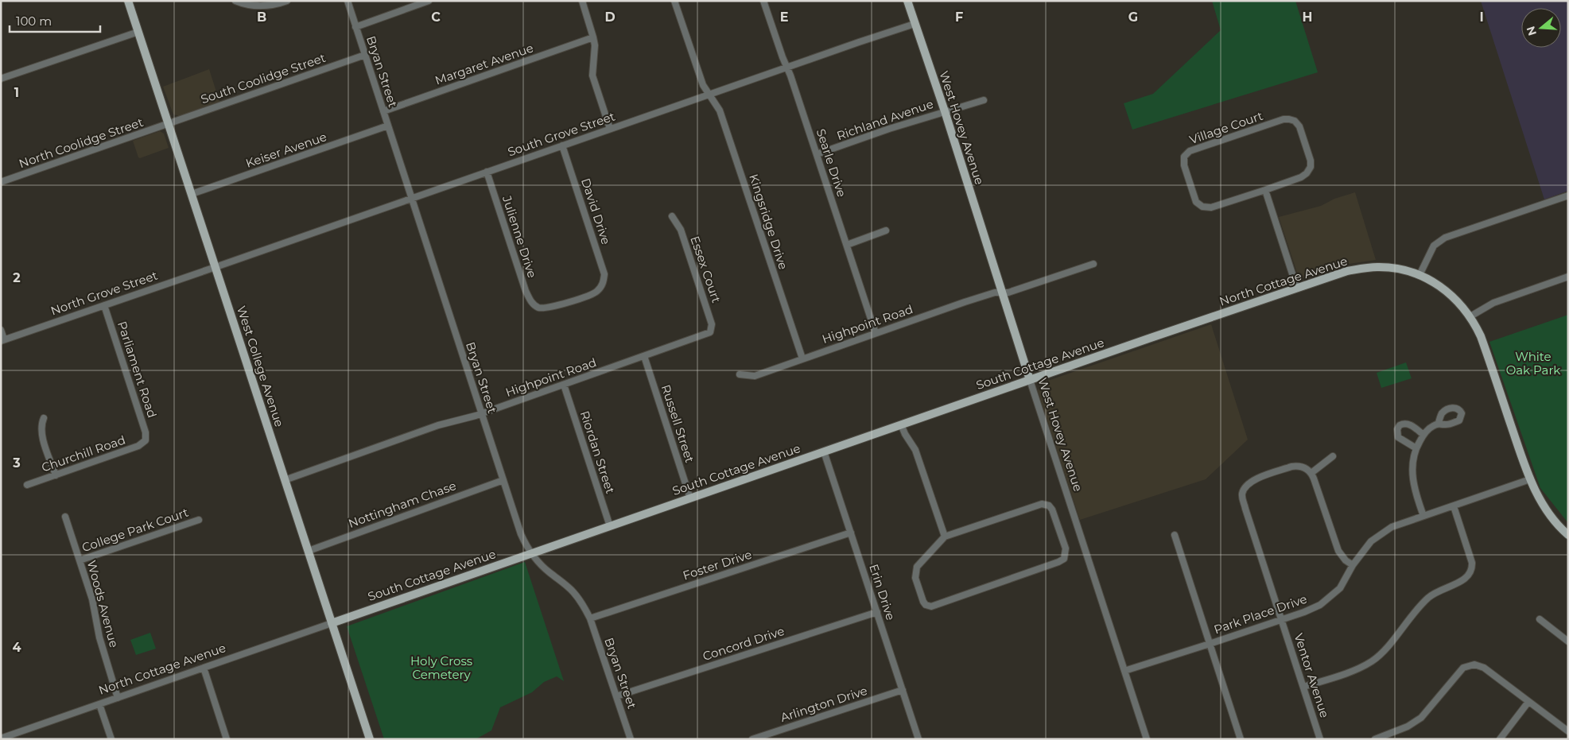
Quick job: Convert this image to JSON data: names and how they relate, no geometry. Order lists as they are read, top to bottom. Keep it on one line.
{"streets":{"main road":["West Hovey Avenue","North Cottage Avenue","South Cottage Avenue","West College Avenue"],"street":["Margaret Avenue","Bryan Street","South Coolidge Street","Richland Avenue","Village Court","South Grove Street","North Coolidge Street","Keiser Avenue","Searle Drive","David Drive","Kingsridge Drive","Julienne Drive","Essex Court","North Grove Street","Highpoint Road","Parliament Road","Russell Street","Riordan Street","Churchill Road","Nottingham Chase","College Park Court","Foster Drive","Erin Drive","Woods Avenue","Park Place Drive","Concord Drive","Ventor Avenue","Arlington Drive"]},"crossings":[["Margaret Avenue","Bryan Street"],["Bryan Street","South Coolidge Street"],["Bryan Street","South Grove Street"],["Bryan Street","Keiser Avenue"],["Bryan Street","Highpoint Road"],["Bryan Street","South Cottage Avenue"],["Bryan Street","Nottingham Chase"],["Bryan Street","Foster Drive"],["Bryan Street","Concord Drive"],["South Coolidge Street","North Coolidge Street"],["South Coolidge Street","West College Avenue"],["Richland Avenue","West Hovey Avenue"],["Richland Avenue","Searle Drive"],["West Hovey Avenue","South Grove Street"],["West Hovey Avenue","Highpoint Road"],["West Hovey Avenue","South Cottage Avenue"],["West Hovey Avenue","Park Place Drive"],["South Grove Street","Searle Drive"],["South Grove Street","David Drive"],["South Grove Street","Kingsridge Drive"],["South Grove Street","Julienne Drive"],["South Grove Street","North Grove Street"],["South Grove Street","West College Avenue"],["North Coolidge Street","West College Avenue"],["Keiser Avenue","West College Avenue"],["Searle Drive","Highpoint Road"],["David Drive","Julienne Drive"],["Kingsridge Drive","Highpoint Road"],["Essex Court","Highpoint Road"],["North Cottage Avenue","South Cottage Avenue"],["North Cottage Avenue","West College Avenue"],["North Cottage Avenue","Woods Avenue"],["North Cottage Avenue","Park Place Drive"],["North Grove Street","West College Avenue"],["North Grove Street","Parliament Road"],["Highpoint Road","West College Avenue"],["Highpoint Road","Russell Street"],["Highpoint Road","Riordan Street"],["South Cottage Avenue","West College Avenue"],["South Cottage Avenue","Russell Street"],["South Cottage Avenue","Riordan Street"],["South Cottage Avenue","Erin Drive"],["West College Avenue","Nottingham Chase"],["Parliament Road","Churchill Road"],["College Park Court","Woods Avenue"],["Foster Drive","Erin Drive"],["Erin Drive","Concord Drive"],["Erin Drive","Arlington Drive"],["Park Place Drive","Ventor Avenue"]],"parks":["White Oak Park","Holy Cross Cemetery"],"scale_bar":"100 m","north":"left","grid":{"columns":["B","C","D","E","F","G","H","I"],"rows":["1","2","3","4"]}}
